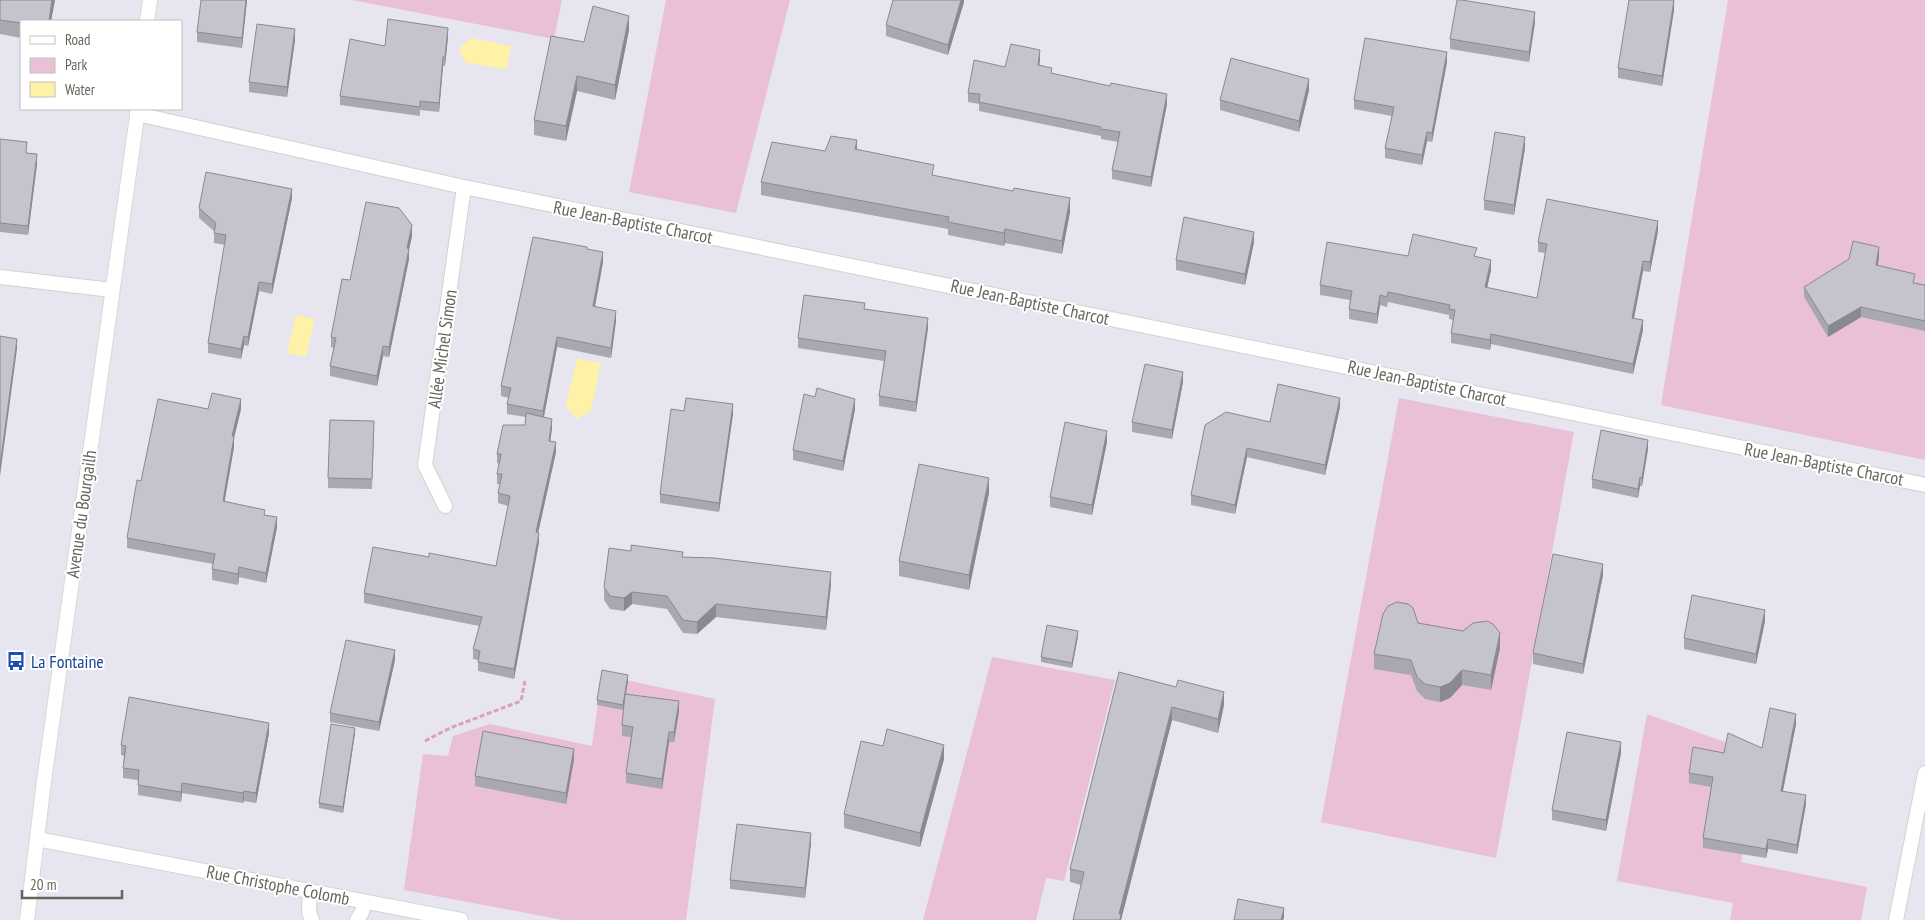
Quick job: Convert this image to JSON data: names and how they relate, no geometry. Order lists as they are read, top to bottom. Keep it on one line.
{"streets":{"street":["Rue Jean-Baptiste Charcot","Allée Michel Simon","Avenue du Bourgailh","Rue Christophe Colomb"]},"crossings":[["Rue Jean-Baptiste Charcot","Allée Michel Simon"],["Rue Jean-Baptiste Charcot","Avenue du Bourgailh"],["Avenue du Bourgailh","Rue Christophe Colomb"]],"places":{"bus stop":["La Fontaine"]},"legend":["Road","Park","Water"],"scale_bar":"20 m"}
